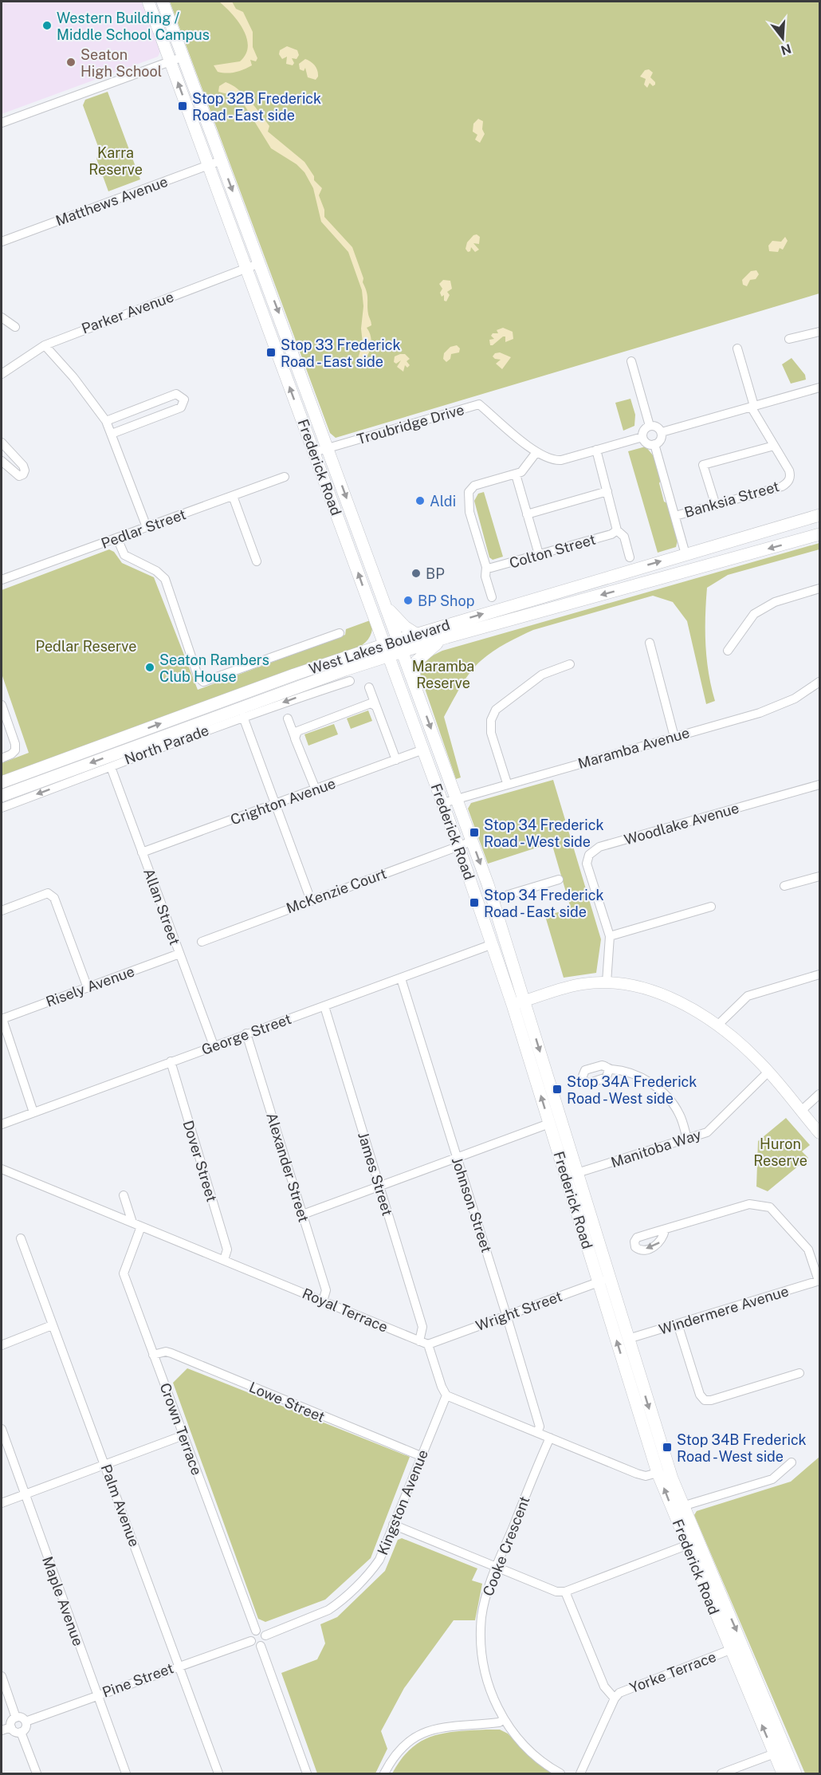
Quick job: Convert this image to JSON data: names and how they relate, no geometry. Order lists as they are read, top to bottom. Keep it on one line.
{"streets":{"main road":["Frederick Road","West Lakes Boulevard"],"street":["Matthews Avenue","Parker Avenue","Troubridge Drive","Banksia Street","Pedlar Street","Colton Street","North Parade","Maramba Avenue","Crighton Avenue","Woodlake Avenue","McKenzie Court","Allan Street","Risely Avenue","George Street","Manitoba Way","Dover Street","Alexander Street","James Street","Johnson Street","Royal Terrace","Windermere Avenue","Wright Street","Lowe Street","Crown Terrace","Kingston Avenue","Palm Avenue","Cooke Crescent","Maple Avenue","Yorke Terrace","Pine Street"]},"crossings":[["Matthews Avenue","Frederick Road"],["Parker Avenue","Frederick Road"],["Troubridge Drive","Frederick Road"],["Frederick Road","West Lakes Boulevard"],["Frederick Road","Maramba Avenue"],["Frederick Road","Crighton Avenue"],["Frederick Road","McKenzie Court"],["Frederick Road","George Street"],["Frederick Road","Manitoba Way"],["Frederick Road","Windermere Avenue"],["Frederick Road","Wright Street"],["Frederick Road","Yorke Terrace"],["West Lakes Boulevard","North Parade"],["North Parade","Allan Street"],["Crighton Avenue","Allan Street"],["Allan Street","Risely Avenue"],["Allan Street","George Street"],["George Street","Dover Street"],["George Street","Alexander Street"],["George Street","James Street"],["George Street","Johnson Street"],["Dover Street","Royal Terrace"],["Alexander Street","Royal Terrace"],["James Street","Royal Terrace"],["Johnson Street","Wright Street"],["Royal Terrace","Wright Street"],["Royal Terrace","Crown Terrace"],["Lowe Street","Crown Terrace"],["Lowe Street","Kingston Avenue"],["Crown Terrace","Kingston Avenue"],["Crown Terrace","Pine Street"],["Kingston Avenue","Pine Street"],["Palm Avenue","Pine Street"],["Maple Avenue","Pine Street"]],"parks":["Karra Reserve","Pedlar Reserve","Maramba Reserve","Huron Reserve"],"places":{"other":["Western Building / Middle School Campus","Seaton High School","Aldi","BP","BP Shop","Seaton Rambers Club House"],"transit":["Stop 32B Frederick Road - East side","Stop 33 Frederick Road - East side","Stop 34 Frederick Road - West side","Stop 34 Frederick Road - East side","Stop 34A Frederick Road - West side","Stop 34B Frederick Road - West side"]},"north":"bottom"}
